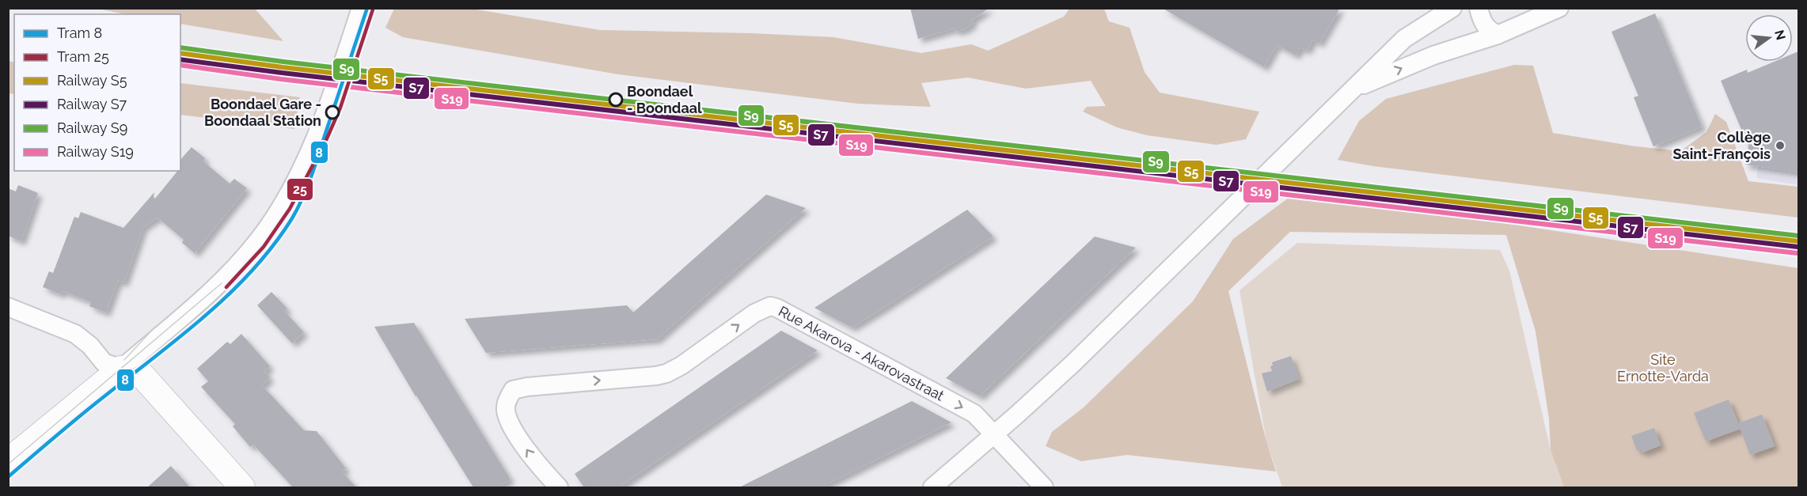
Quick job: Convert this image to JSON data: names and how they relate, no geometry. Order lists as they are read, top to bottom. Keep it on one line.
{"streets":{"street":["Rue Akarova - Akarovastraat"]},"parks":["Site Ernotte-Varda"],"places":["Boondael - Boondaal","Boondael Gare - Boondaal Station","Collège Saint-François"],"lines":["tram line 8","tram line 25","rail line S9","rail line S5","rail line S7","rail line S19"],"legend":["Tram 8","Tram 25","Railway S5","Railway S7","Railway S9","Railway S19"],"north":"right"}
